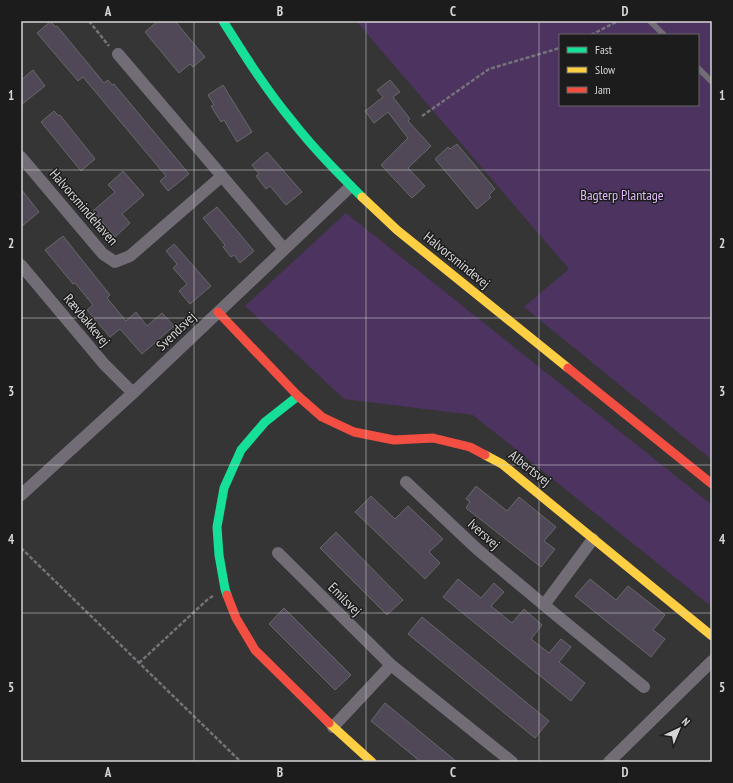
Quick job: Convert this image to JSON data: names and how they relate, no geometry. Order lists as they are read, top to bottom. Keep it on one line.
{"streets":{"street":["Halvorsmindehaven","Halvorsmindevej","Rævbakkevej","Svendsvej","Albertsvej","Iversvej","Emilsvej"]},"crossings":[["Halvorsmindevej","Svendsvej"],["Rævbakkevej","Svendsvej"],["Svendsvej","Albertsvej"]],"parks":["Bagterp Plantage"],"legend":["Fast","Slow","Jam"],"north":"top right","grid":{"columns":["A","B","C","D"],"rows":["1","2","3","4","5"]}}
